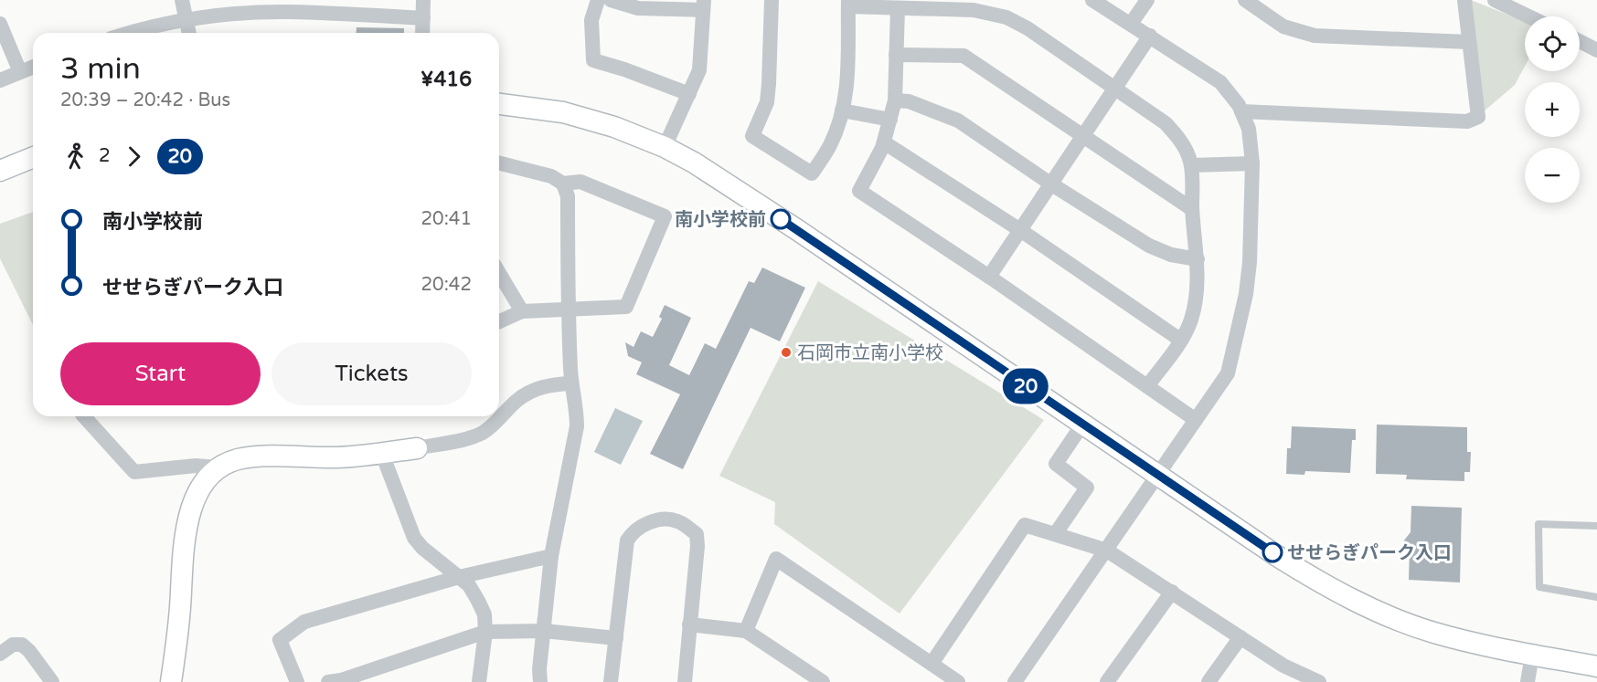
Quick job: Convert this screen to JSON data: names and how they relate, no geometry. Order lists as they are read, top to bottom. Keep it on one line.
{"places":["南小学校前","石岡市立南小学校","せせらぎパーク入口"],"lines":["bus line 20"],"page":{"on_map":"20","map_buttons":["+","−"],"heading":["3 min","20:39 – 20:42 · Bus","¥416"],"legs":["2","20"],"list":[{"name":"南小学校前","value":"20:41"},{"name":"せせらぎパーク入口","value":"20:42"}],"buttons":["Start","Tickets"]}}
